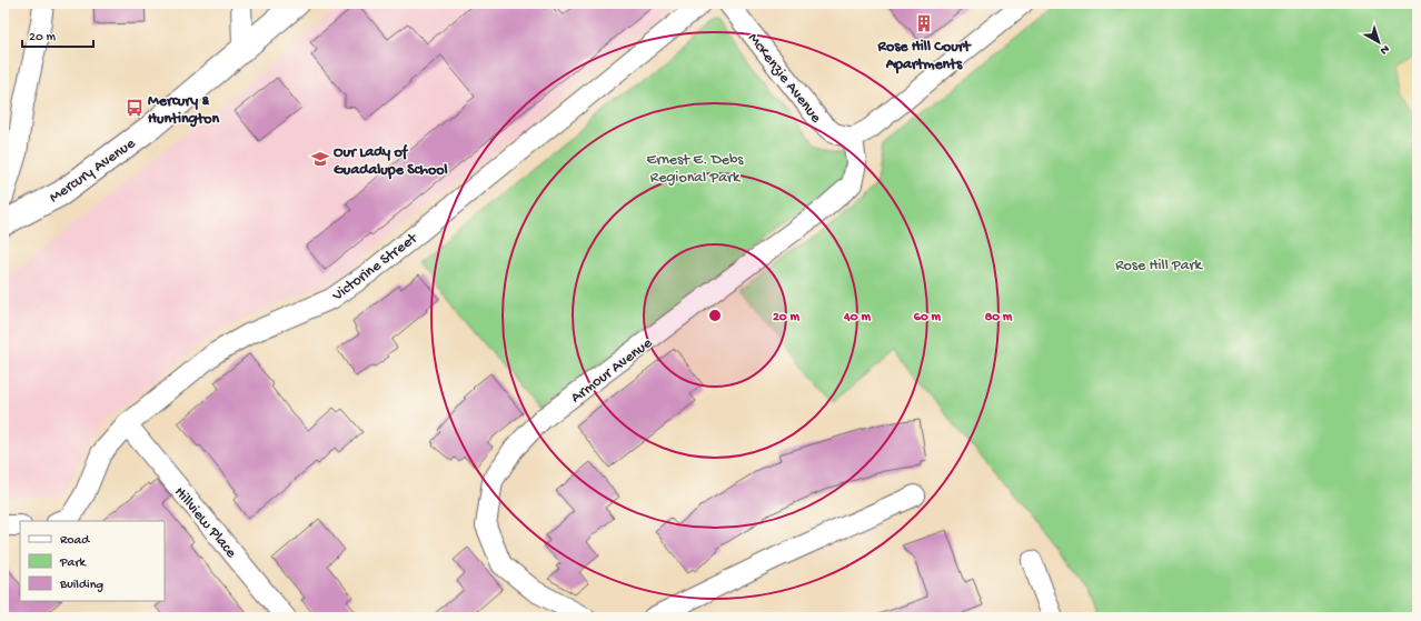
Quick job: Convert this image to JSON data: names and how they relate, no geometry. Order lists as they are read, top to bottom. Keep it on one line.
{"streets":{"street":["McKenzie Avenue","Mercury Avenue","Victorine Street","Armour Avenue","Hillview Place"]},"crossings":[["McKenzie Avenue","Armour Avenue"],["Victorine Street","Hillview Place"]],"parks":["Ernest E. Debs Regional Park","Rose Hill Park"],"places":{"building":["Rose Hill Court Apartments"],"bus stop":["Mercury & Huntington"],"school or university":["Our Lady of Guadalupe School"]},"legend":["Road","Park","Building"],"scale_bar":"20 m","north":"bottom right","rings":["20 m","40 m","60 m","80 m"]}
